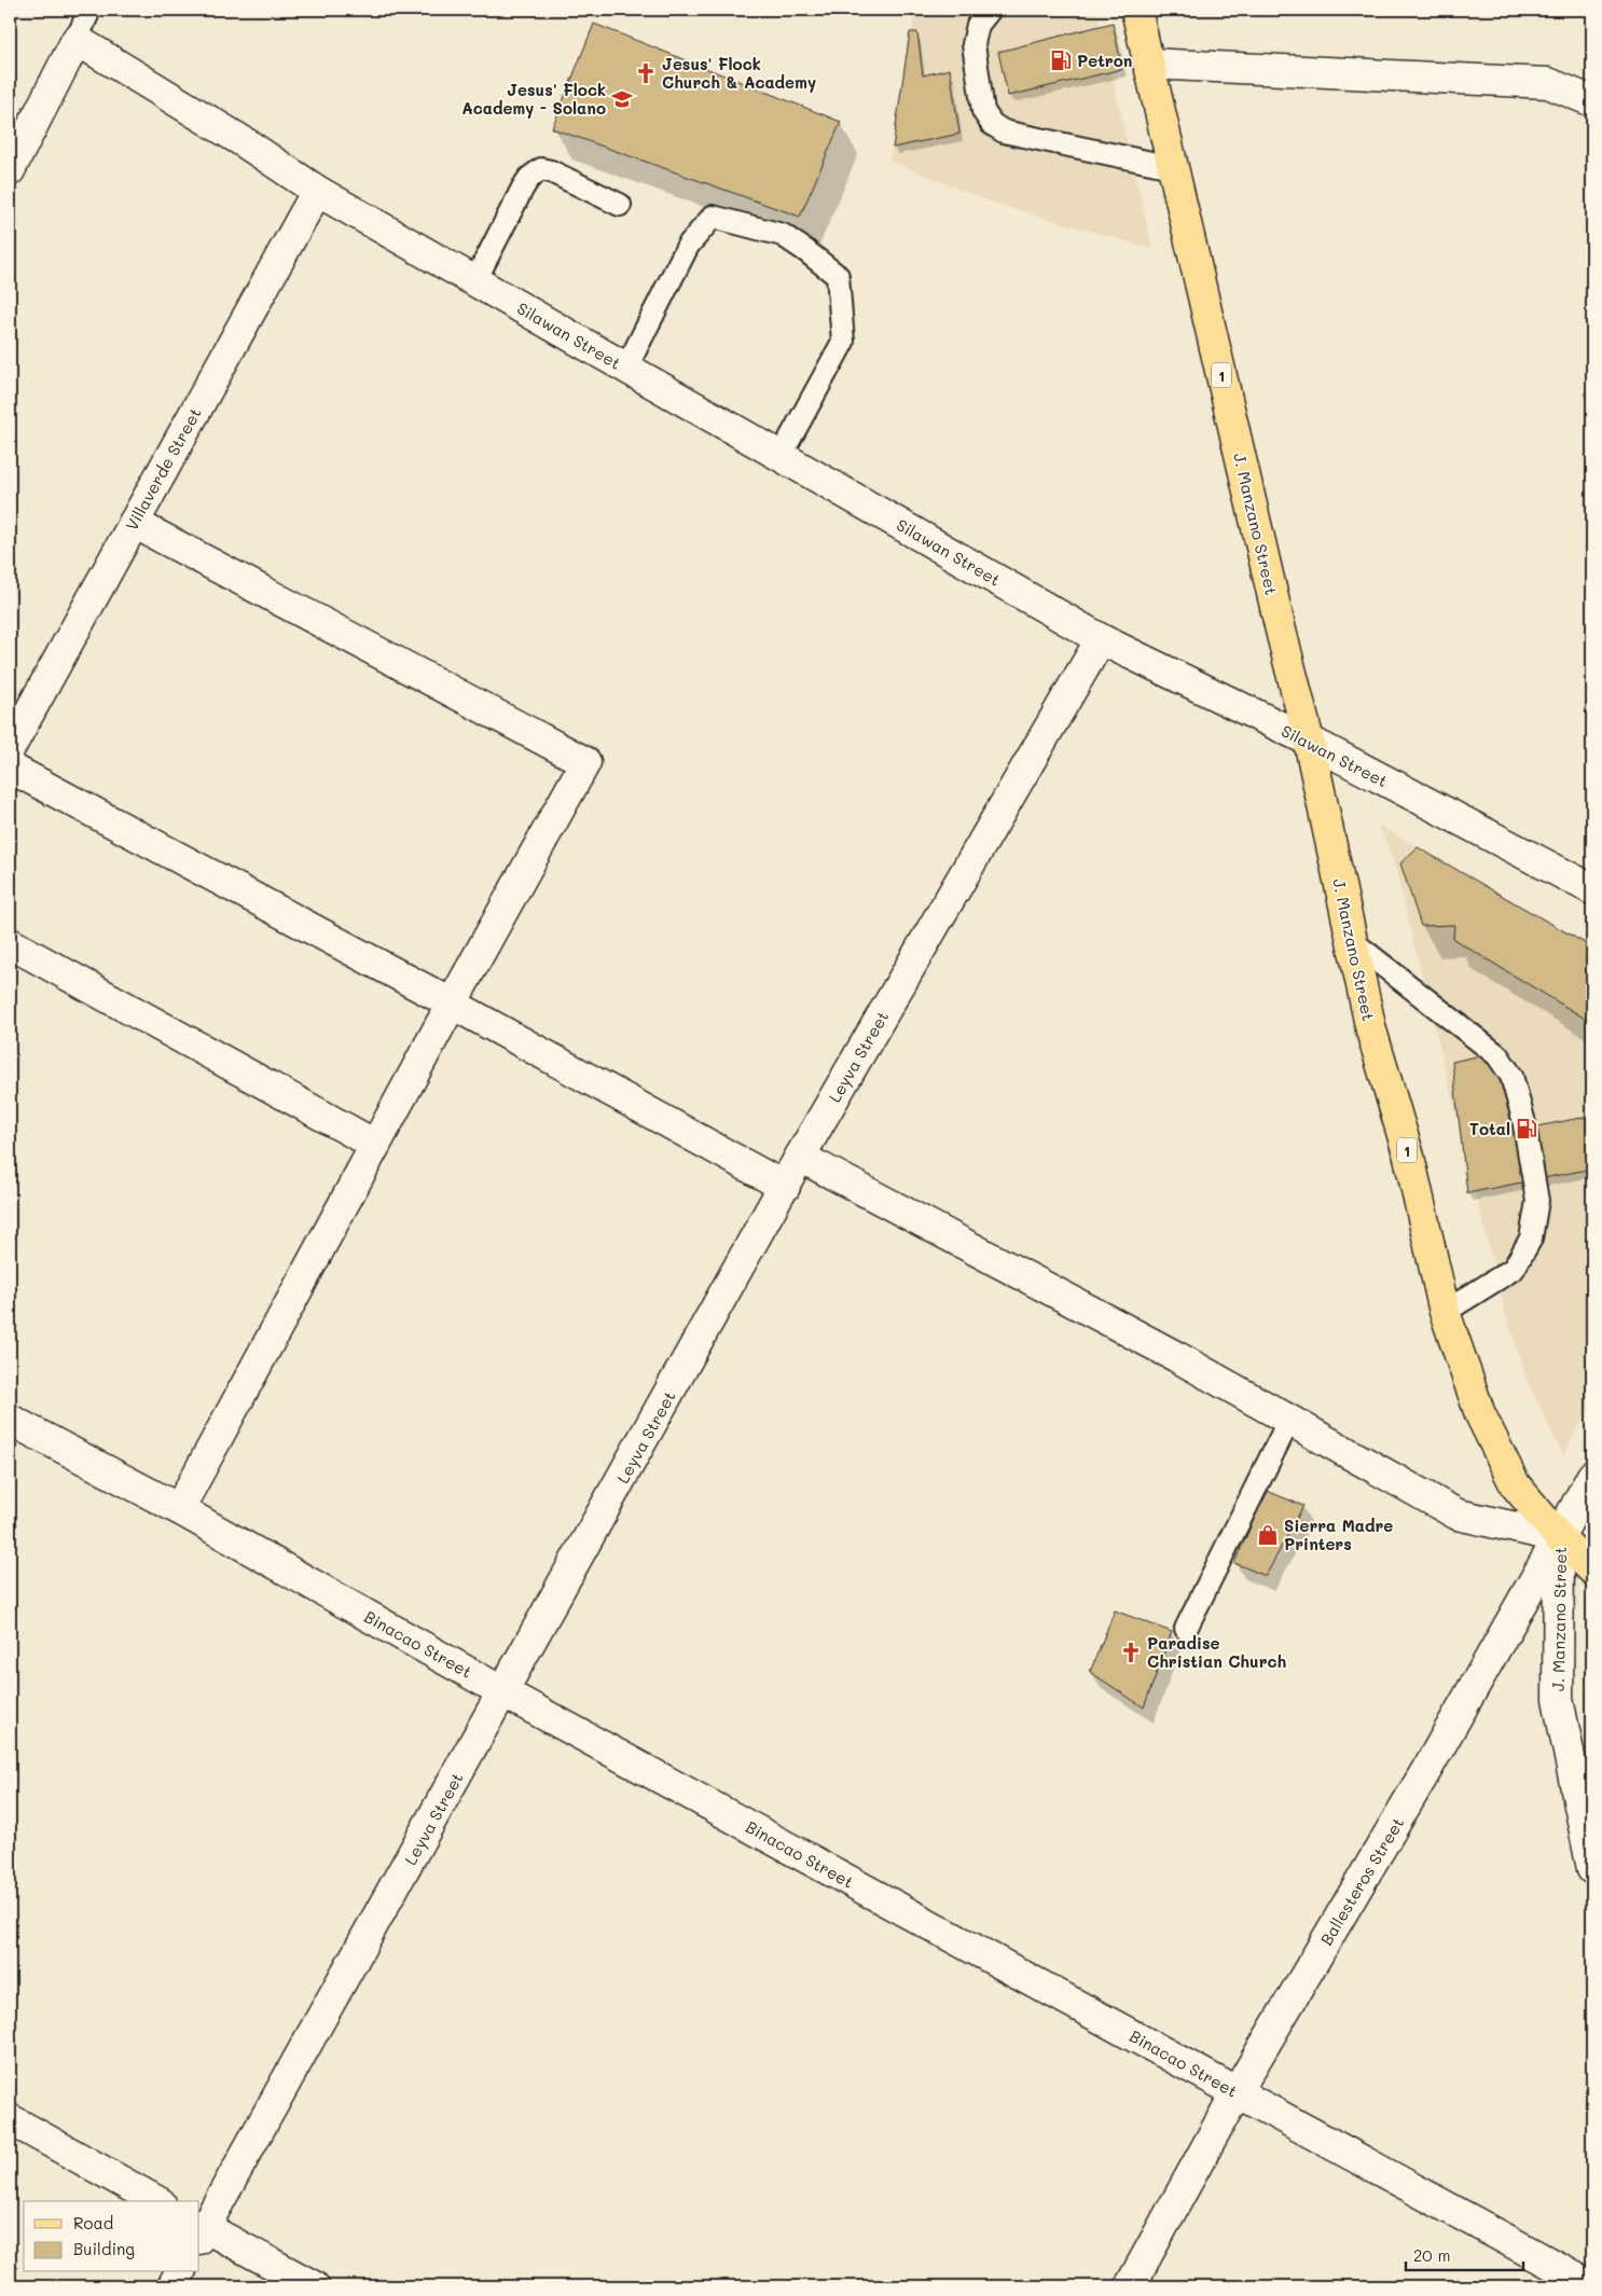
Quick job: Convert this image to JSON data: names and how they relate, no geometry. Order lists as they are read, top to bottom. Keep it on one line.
{"streets":{"main road":["1","J. Manzano Street"],"street":["Silawan Street","Villaverde Street","Leyva Street","Binacao Street","Ballesteros Street"]},"crossings":[["Silawan Street","Villaverde Street"],["Silawan Street","J. Manzano Street"],["Silawan Street","Leyva Street"],["1","J. Manzano Street"],["1","Ballesteros Street"],["J. Manzano Street","Ballesteros Street"],["Leyva Street","Binacao Street"],["Binacao Street","Ballesteros Street"]],"places":{"fuel station":["Petron","Total"],"church":["Jesus' Flock Church & Academy","Paradise Christian Church"],"school or university":["Jesus' Flock Academy - Solano"],"shop":["Sierra Madre Printers"]},"legend":["Road","Building"],"scale_bar":"20 m"}
